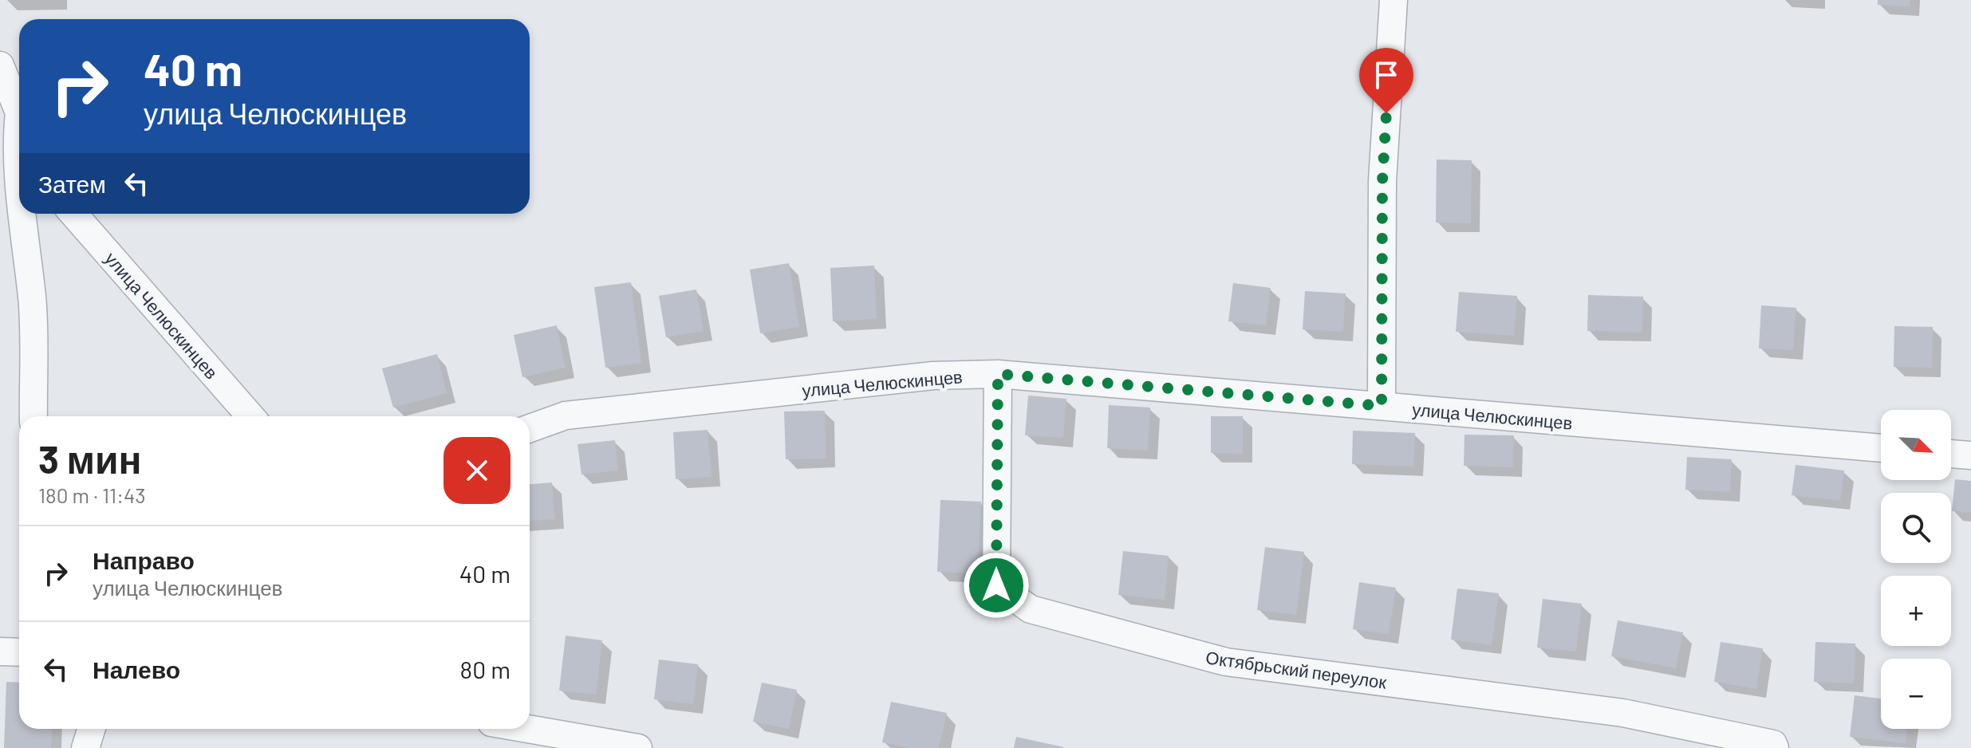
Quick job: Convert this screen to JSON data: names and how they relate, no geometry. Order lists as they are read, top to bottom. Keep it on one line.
{"streets":{"street":["улица Челюскинцев","Октябрьский переулок"]},"crossings":[["улица Челюскинцев","Октябрьский переулок"]],"north":"bottom right","page":{"turn":["40 m","улица Челюскинцев"],"then":"Затем","map_buttons":["+","−"],"heading":["3 мин","180 m · 11:43"],"list":[{"name":"Направо","note":"улица Челюскинцев","value":"40 m"},{"name":"Налево","value":"80 m"}]}}
